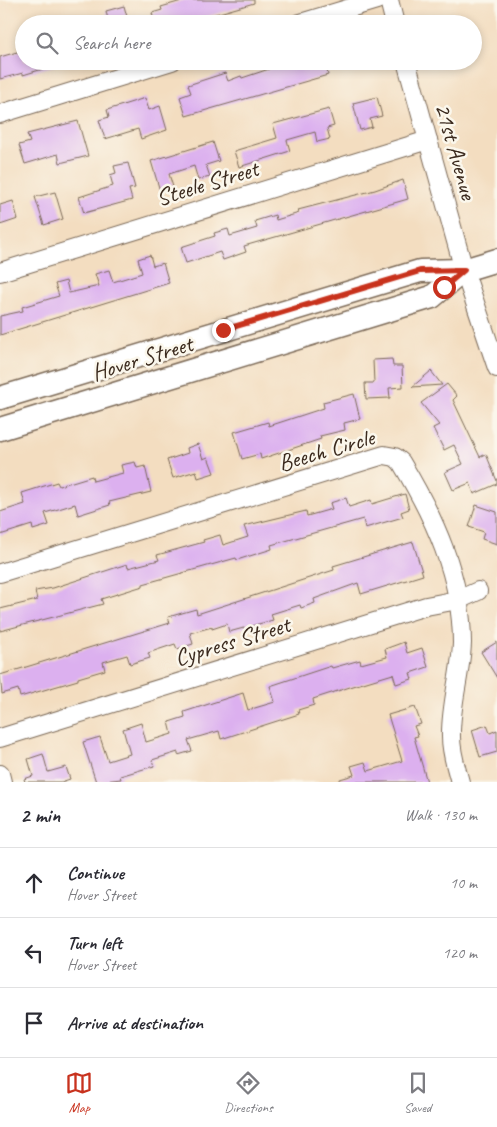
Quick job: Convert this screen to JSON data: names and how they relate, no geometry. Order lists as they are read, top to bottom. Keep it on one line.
{"streets":{"main road":["Hover Street"],"street":["21st Avenue","Steele Street","Beech Circle","Cypress Street"]},"crossings":[["21st Avenue","Steele Street"],["21st Avenue","Hover Street"],["Beech Circle","Cypress Street"]],"page":{"search":"Search here","heading":["2 min","Walk · 130 m"],"list":[["Continue","Hover Street","10 m"],["Turn left","Hover Street","120 m"],"Arrive at destination"],"nav":["Map","Directions","Saved"]}}
